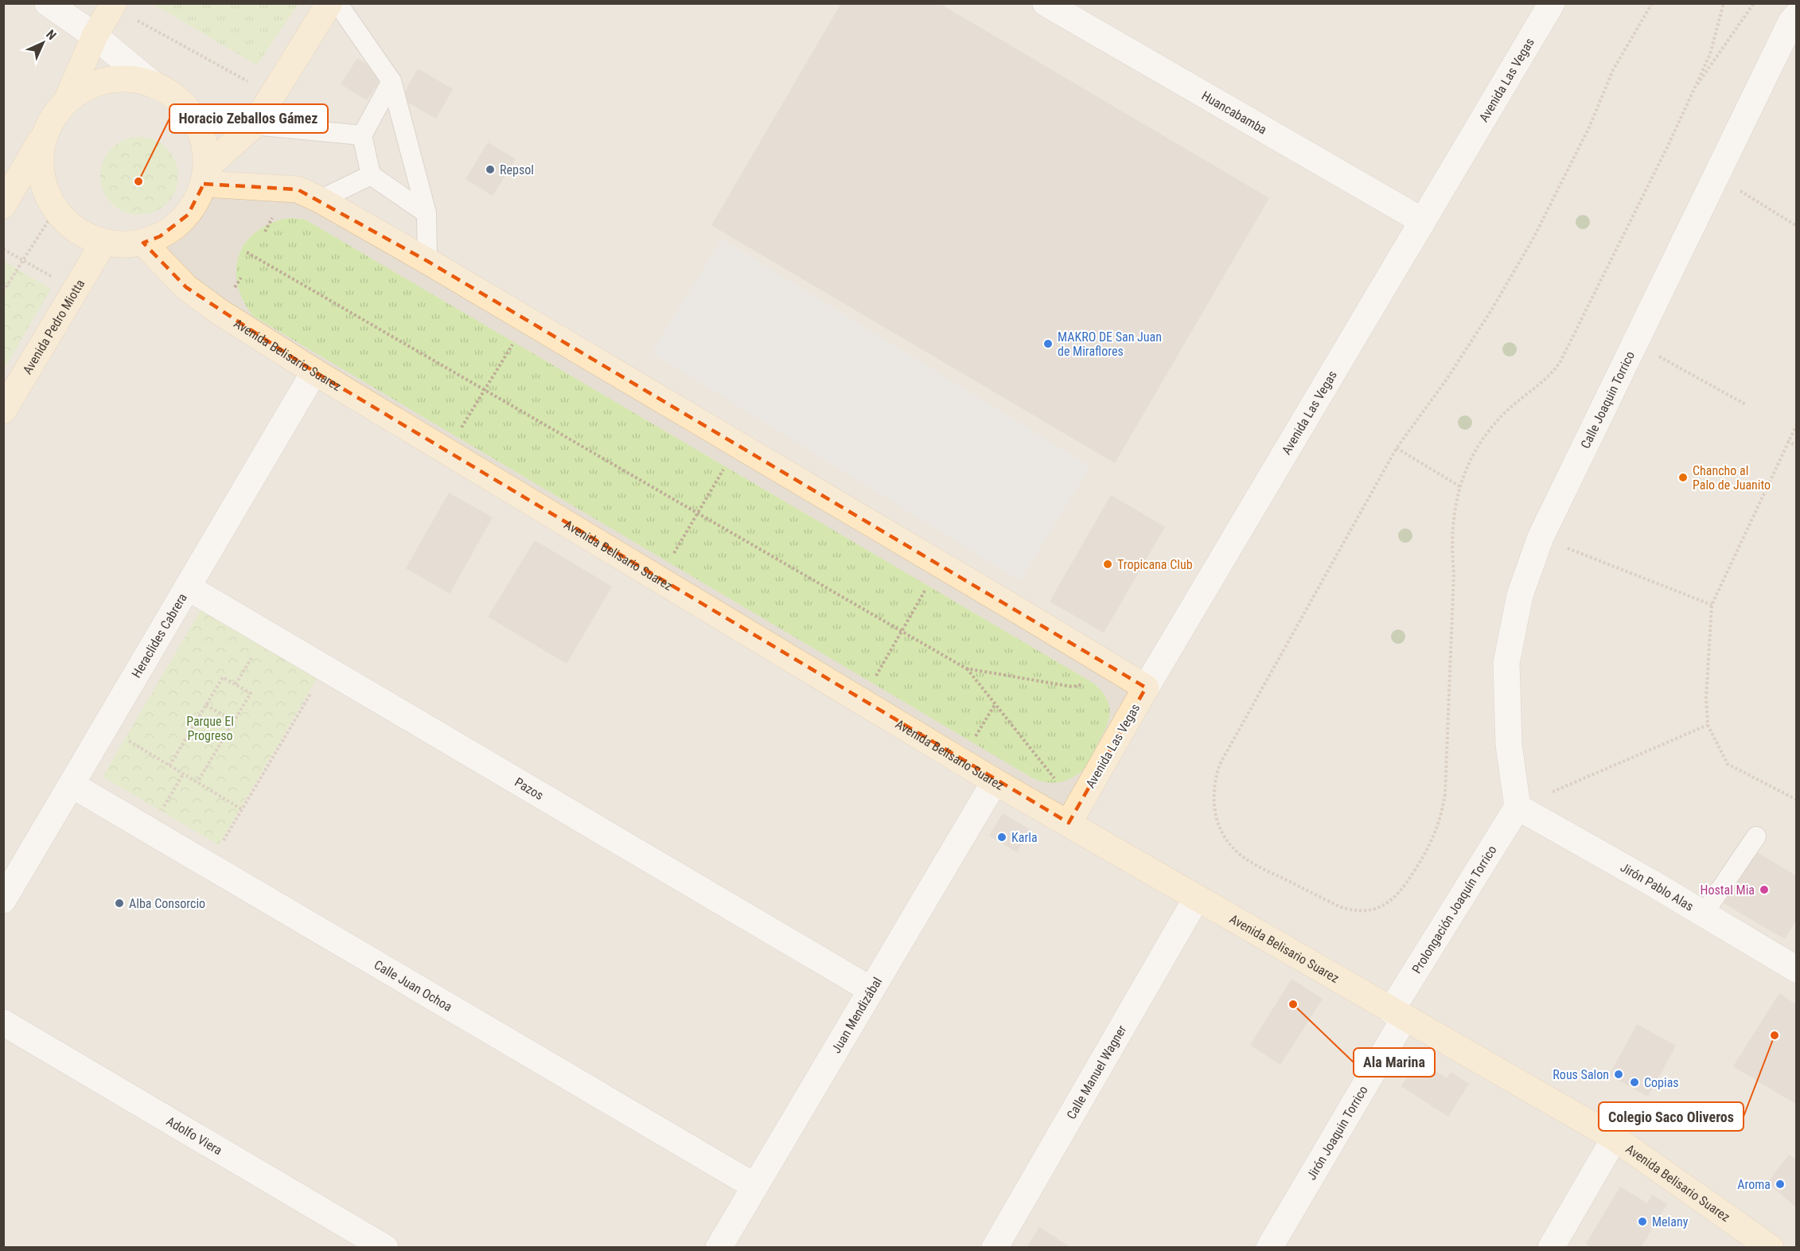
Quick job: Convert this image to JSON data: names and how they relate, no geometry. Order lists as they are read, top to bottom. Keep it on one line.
{"streets":{"street":["Avenida Las Vegas","Huancabamba","Avenida Pedro Miotta","Avenida Belisario Suarez","Calle Joaquin Torrico","Heraclides Cabrera","Pazos","Jirón Pablo Alas","Prolongación Joaquín Torrico","Calle Juan Ochoa","Juan Mendizábal","Calle Manuel Wagner","Jirón Joaquin Torrico","Adolfo Viera"]},"crossings":[["Avenida Las Vegas","Huancabamba"],["Avenida Las Vegas","Avenida Belisario Suarez"],["Avenida Pedro Miotta","Avenida Belisario Suarez"],["Avenida Belisario Suarez","Heraclides Cabrera"],["Avenida Belisario Suarez","Prolongación Joaquín Torrico"],["Avenida Belisario Suarez","Juan Mendizábal"],["Avenida Belisario Suarez","Calle Manuel Wagner"],["Avenida Belisario Suarez","Jirón Joaquin Torrico"],["Calle Joaquin Torrico","Jirón Pablo Alas"],["Calle Joaquin Torrico","Prolongación Joaquín Torrico"],["Heraclides Cabrera","Pazos"],["Heraclides Cabrera","Calle Juan Ochoa"],["Pazos","Juan Mendizábal"],["Jirón Pablo Alas","Prolongación Joaquín Torrico"],["Prolongación Joaquín Torrico","Jirón Joaquin Torrico"],["Calle Juan Ochoa","Juan Mendizábal"]],"parks":["Parque El Progreso"],"places":["Repsol","Horacio Zeballos Gámez","MAKRO DE San Juan de Miraflores","Chancho al Palo de Juanito","Tropicana Club","Karla","Hostal Mia","Alba Consorcio","Ala Marina","Colegio Saco Oliveros","Rous Salon","Copias","Aroma","Melany"],"north":"top right"}
